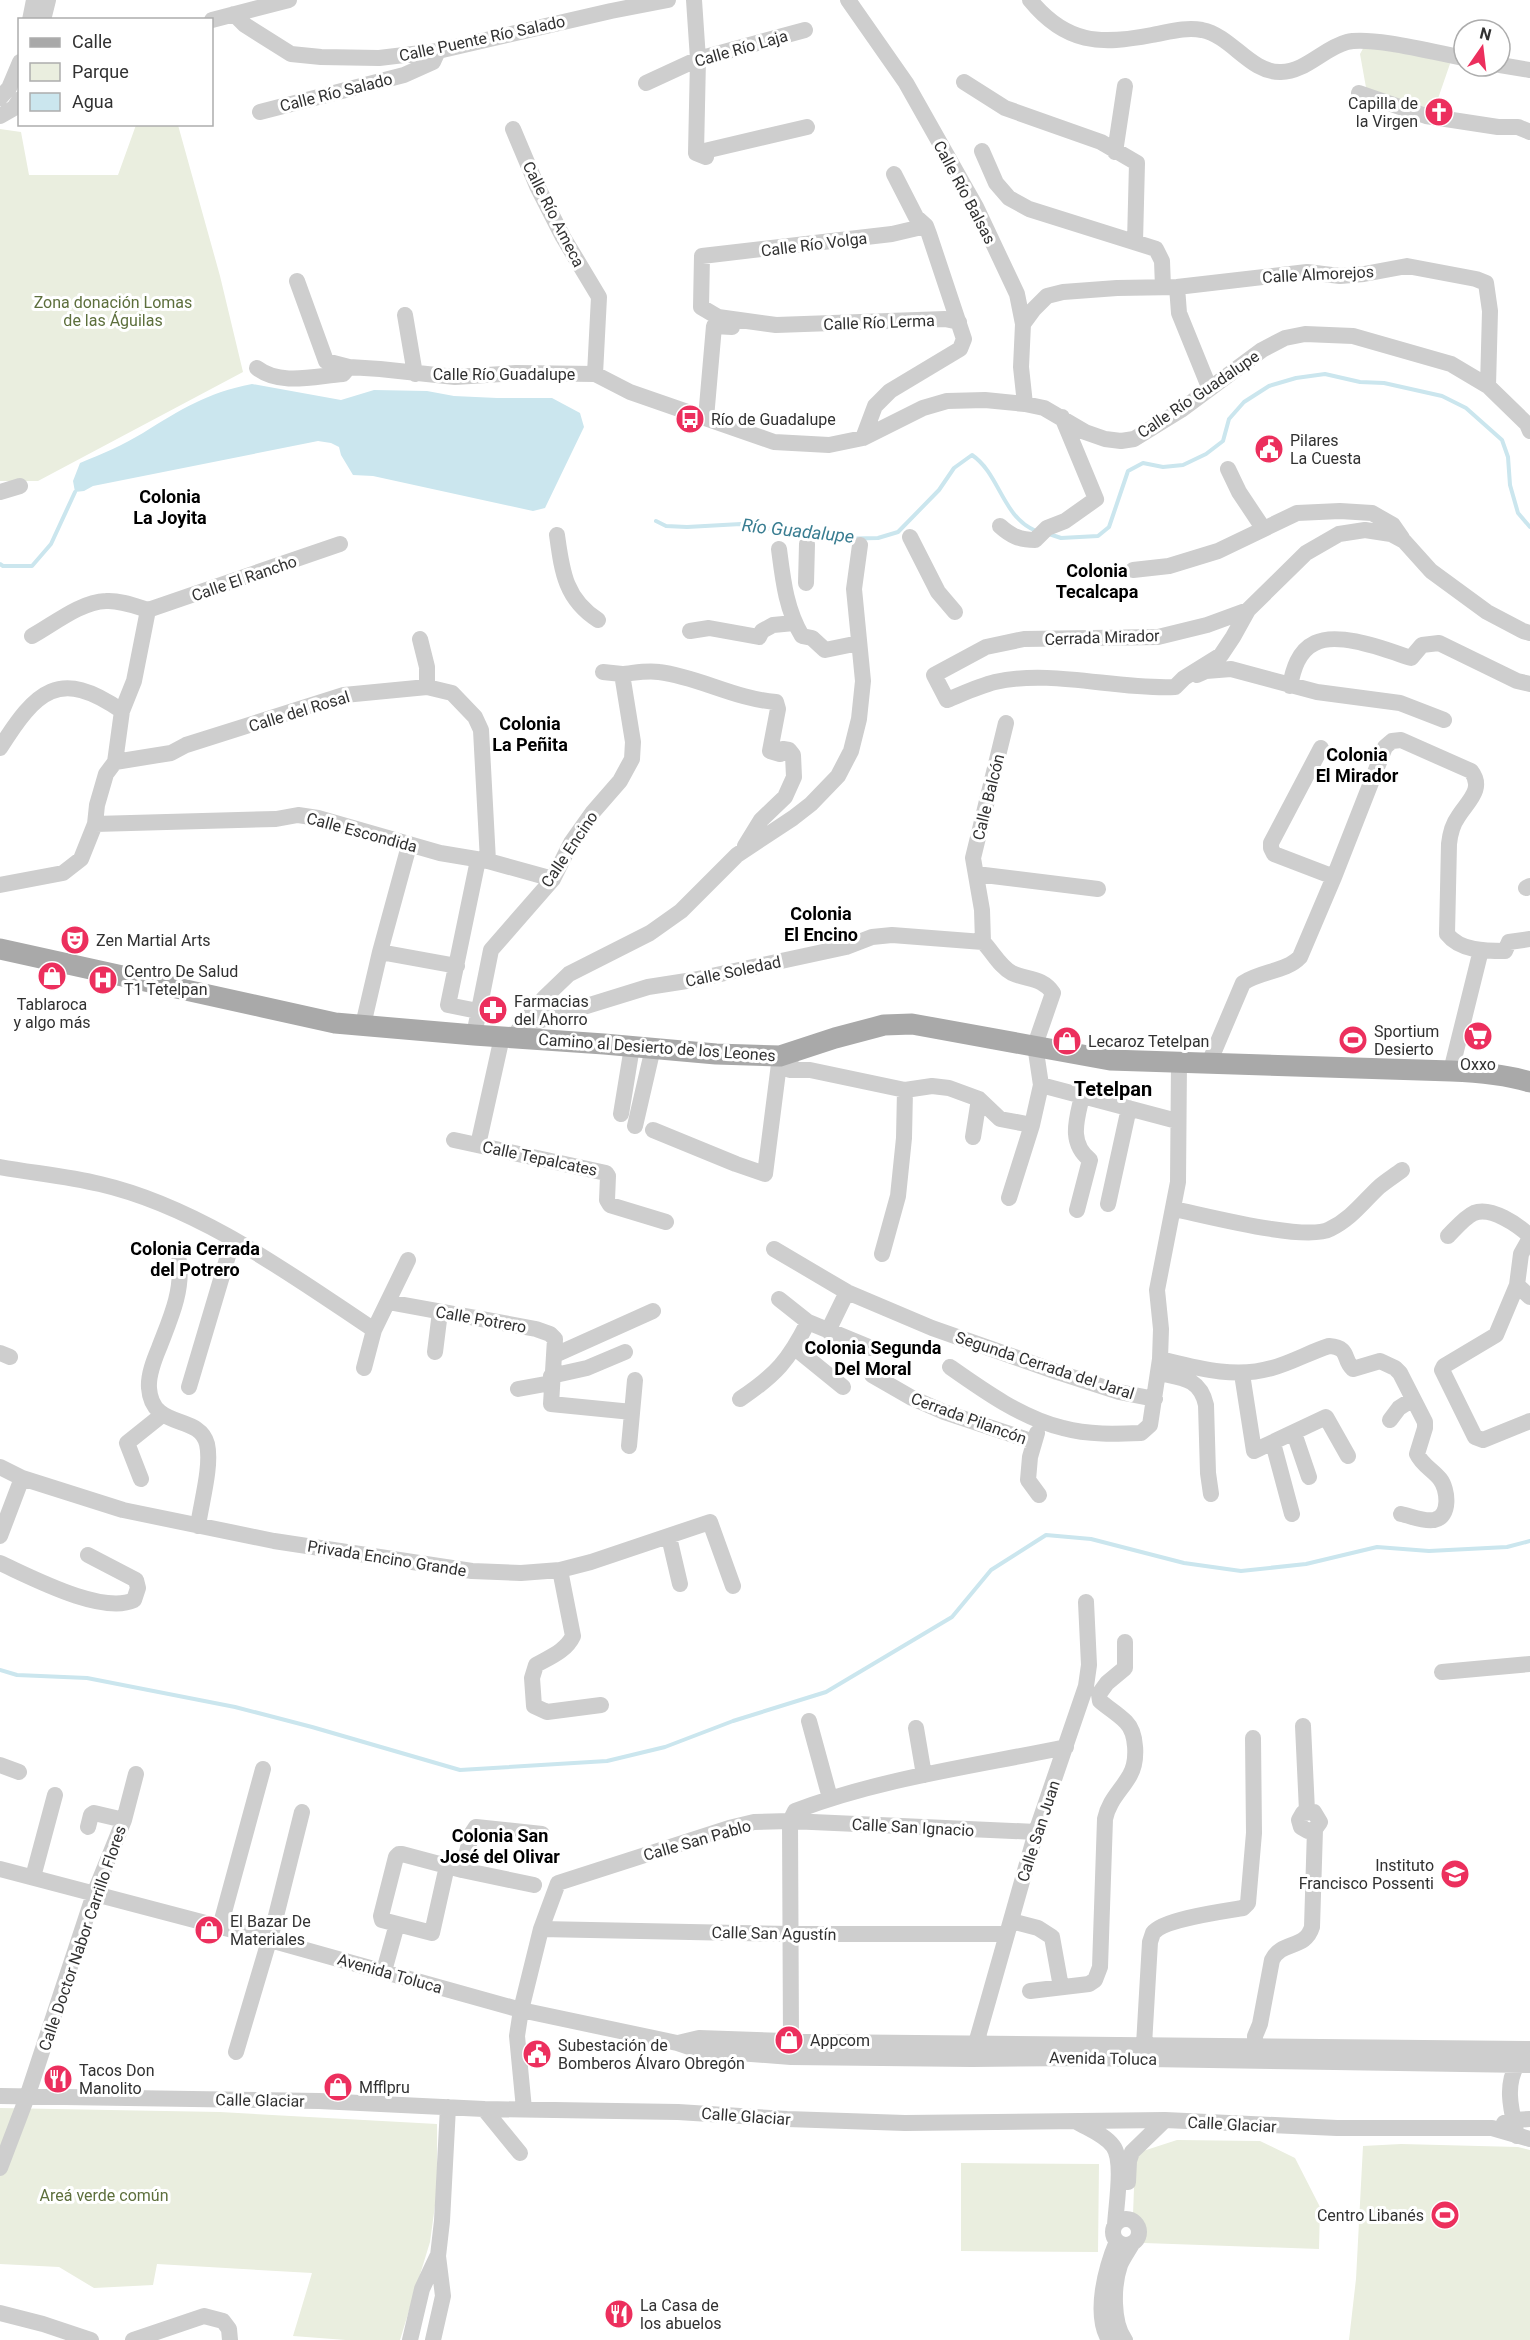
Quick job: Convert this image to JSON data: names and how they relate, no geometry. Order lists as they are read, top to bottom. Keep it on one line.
{"streets":{"main road":["Camino al Desierto de los Leones"],"street":["Calle Puente Río Salado","Calle Río Laja","Calle Río Salado","Calle Río Balsas","Calle Río Ameca","Calle Río Volga","Calle Almorejos","Calle Río Lerma","Calle Río Guadalupe","Calle El Rancho","Cerrada Mirador","Calle del Rosal","Calle Balcón","Calle Escondida","Calle Encino","Calle Soledad","Calle Tepalcates","Calle Potrero","Segunda Cerrada del Jaral","Cerrada Pilancón","Privada Encino Grande","Calle San Ignacio","Calle San Juan","Calle San Pablo","Calle San Agustín","Calle Doctor Nabor Carrillo Flores","Avenida Toluca","Calle Glaciar"]},"crossings":[["Calle Puente Río Salado","Calle Río Salado"],["Calle Río Balsas","Calle Almorejos"],["Calle Río Balsas","Calle Río Guadalupe"],["Calle Río Ameca","Calle Río Guadalupe"],["Calle Río Volga","Calle Río Lerma"],["Calle Almorejos","Calle Río Guadalupe"],["Calle Río Lerma","Calle Río Guadalupe"],["Calle del Rosal","Calle Escondida"],["Calle del Rosal","Calle Encino"],["Calle Balcón","Calle Soledad"],["Calle Escondida","Calle Encino"],["Calle Encino","Camino al Desierto de los Leones"],["Calle Soledad","Camino al Desierto de los Leones"],["Camino al Desierto de los Leones","Cerrada Pilancón"],["Segunda Cerrada del Jaral","Cerrada Pilancón"],["Calle San Ignacio","Calle San Juan"],["Calle San Ignacio","Calle San Pablo"],["Calle San Juan","Calle San Agustín"],["Calle San Juan","Avenida Toluca"],["Calle San Pablo","Calle San Agustín"],["Calle San Pablo","Avenida Toluca"],["Calle San Pablo","Calle Glaciar"],["Calle Doctor Nabor Carrillo Flores","Avenida Toluca"],["Calle Doctor Nabor Carrillo Flores","Calle Glaciar"]],"districts":["Colonia La Joyita","Colonia Tecalcapa","Colonia La Peñita","Colonia El Mirador","Colonia El Encino","Tetelpan","Colonia Cerrada del Potrero","Colonia Segunda Del Moral","Colonia San José del Olivar"],"water":["Río Guadalupe"],"parks":["Zona donación Lomas de las Águilas","Areá verde común"],"places":{"church":["Capilla de la Virgen"],"bus stop":["Río de Guadalupe"],"public building":["Pilares La Cuesta","Subestación de Bomberos Álvaro Obregón"],"theatre":["Zen Martial Arts"],"shop":["Tablaroca y algo más","Lecaroz Tetelpan","El Bazar De Materiales","Appcom","Mfflpru"],"hospital":["Centro De Salud T1 Tetelpan"],"pharmacy":["Farmacias del Ahorro"],"supermarket":["Oxxo"],"sports":["Sportium Desierto","Centro Libanés"],"school or university":["Instituto Francisco Possenti"],"restaurant":["Tacos Don Manolito","La Casa de los abuelos"]},"legend":["Calle","Parque","Agua"],"north":"top"}
